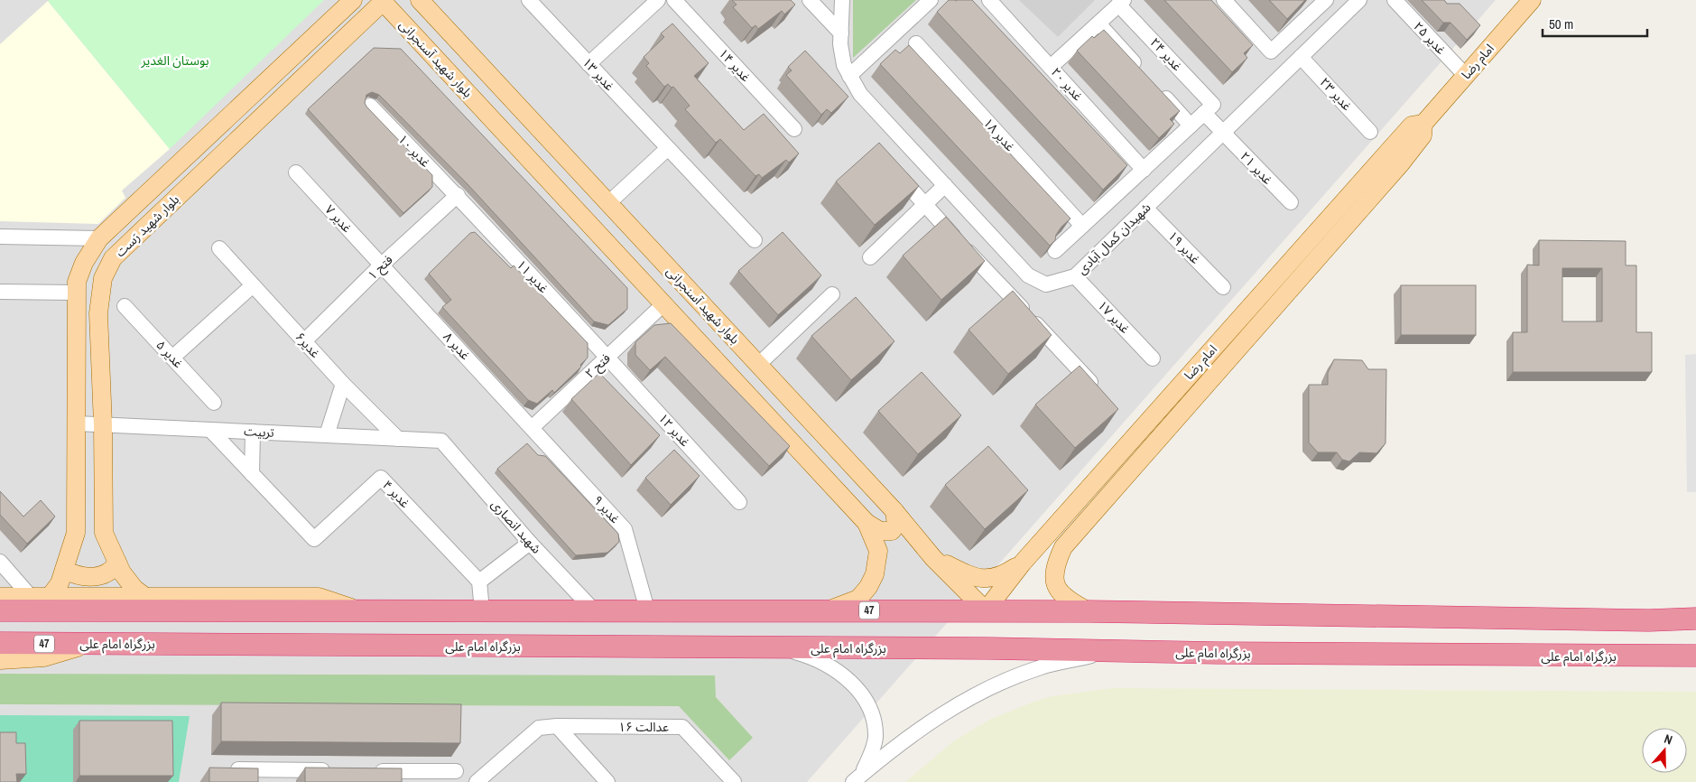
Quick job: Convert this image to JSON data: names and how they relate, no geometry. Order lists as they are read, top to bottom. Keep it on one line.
{"streets":{"highway":["47","بزرگراه امام علی"],"main road":["بلوار شهید آسنجرانی","امام رضا","بلوار شهید رَست"],"street":["غدیر ۲۵","غدیر ۲۴","غدیر ۱۴","غدیر ۱۳","غدیر ۲۰","غدیر ۲۳","غدیر ۱۸","غدیر ۱۰","غدیر ۲۱","غدیر ۷","شهیدان کمال آبادی","غدیر ۱۹","فتح ۱","غدیر ۱۱","غدیر ۱۷","غدیر۶","غدیر ۸","غدیر ۵","فتح ۲","غدیر ۱۲","تربیت","غدیر ۴","غدیر ۹","شهید انصاری","عدالت ۱۶"]},"crossings":[["غدیر ۲۵","امام رضا"],["غدیر ۲۴","غدیر ۲۱"],["غدیر ۲۴","شهیدان کمال آبادی"],["بلوار شهید آسنجرانی","امام رضا"],["بلوار شهید آسنجرانی","بلوار شهید رَست"],["بلوار شهید آسنجرانی","فتح ۲"],["بلوار شهید آسنجرانی","47"],["امام رضا","47"],["غدیر ۲۳","شهیدان کمال آبادی"],["غدیر ۱۰","فتح ۱"],["غدیر ۱۰","غدیر ۱۱"],["غدیر ۲۱","شهیدان کمال آبادی"],["غدیر ۷","فتح ۱"],["غدیر ۷","غدیر ۸"],["بلوار شهید رَست","تربیت"],["شهیدان کمال آبادی","غدیر ۱۹"],["شهیدان کمال آبادی","غدیر ۱۷"],["فتح ۱","غدیر ۱۱"],["فتح ۱","غدیر۶"],["فتح ۱","غدیر ۸"],["غدیر ۱۱","فتح ۲"],["غدیر ۱۱","غدیر ۱۲"],["غدیر۶","تربیت"],["غدیر ۸","فتح ۲"],["غدیر ۸","غدیر ۹"],["فتح ۲","غدیر ۱۲"],["فتح ۲","غدیر ۹"],["تربیت","غدیر ۴"],["تربیت","شهید انصاری"],["غدیر ۹","47"],["شهید انصاری","47"]],"parks":["بوستان الغدیر"],"scale_bar":"50 m","north":"top"}
